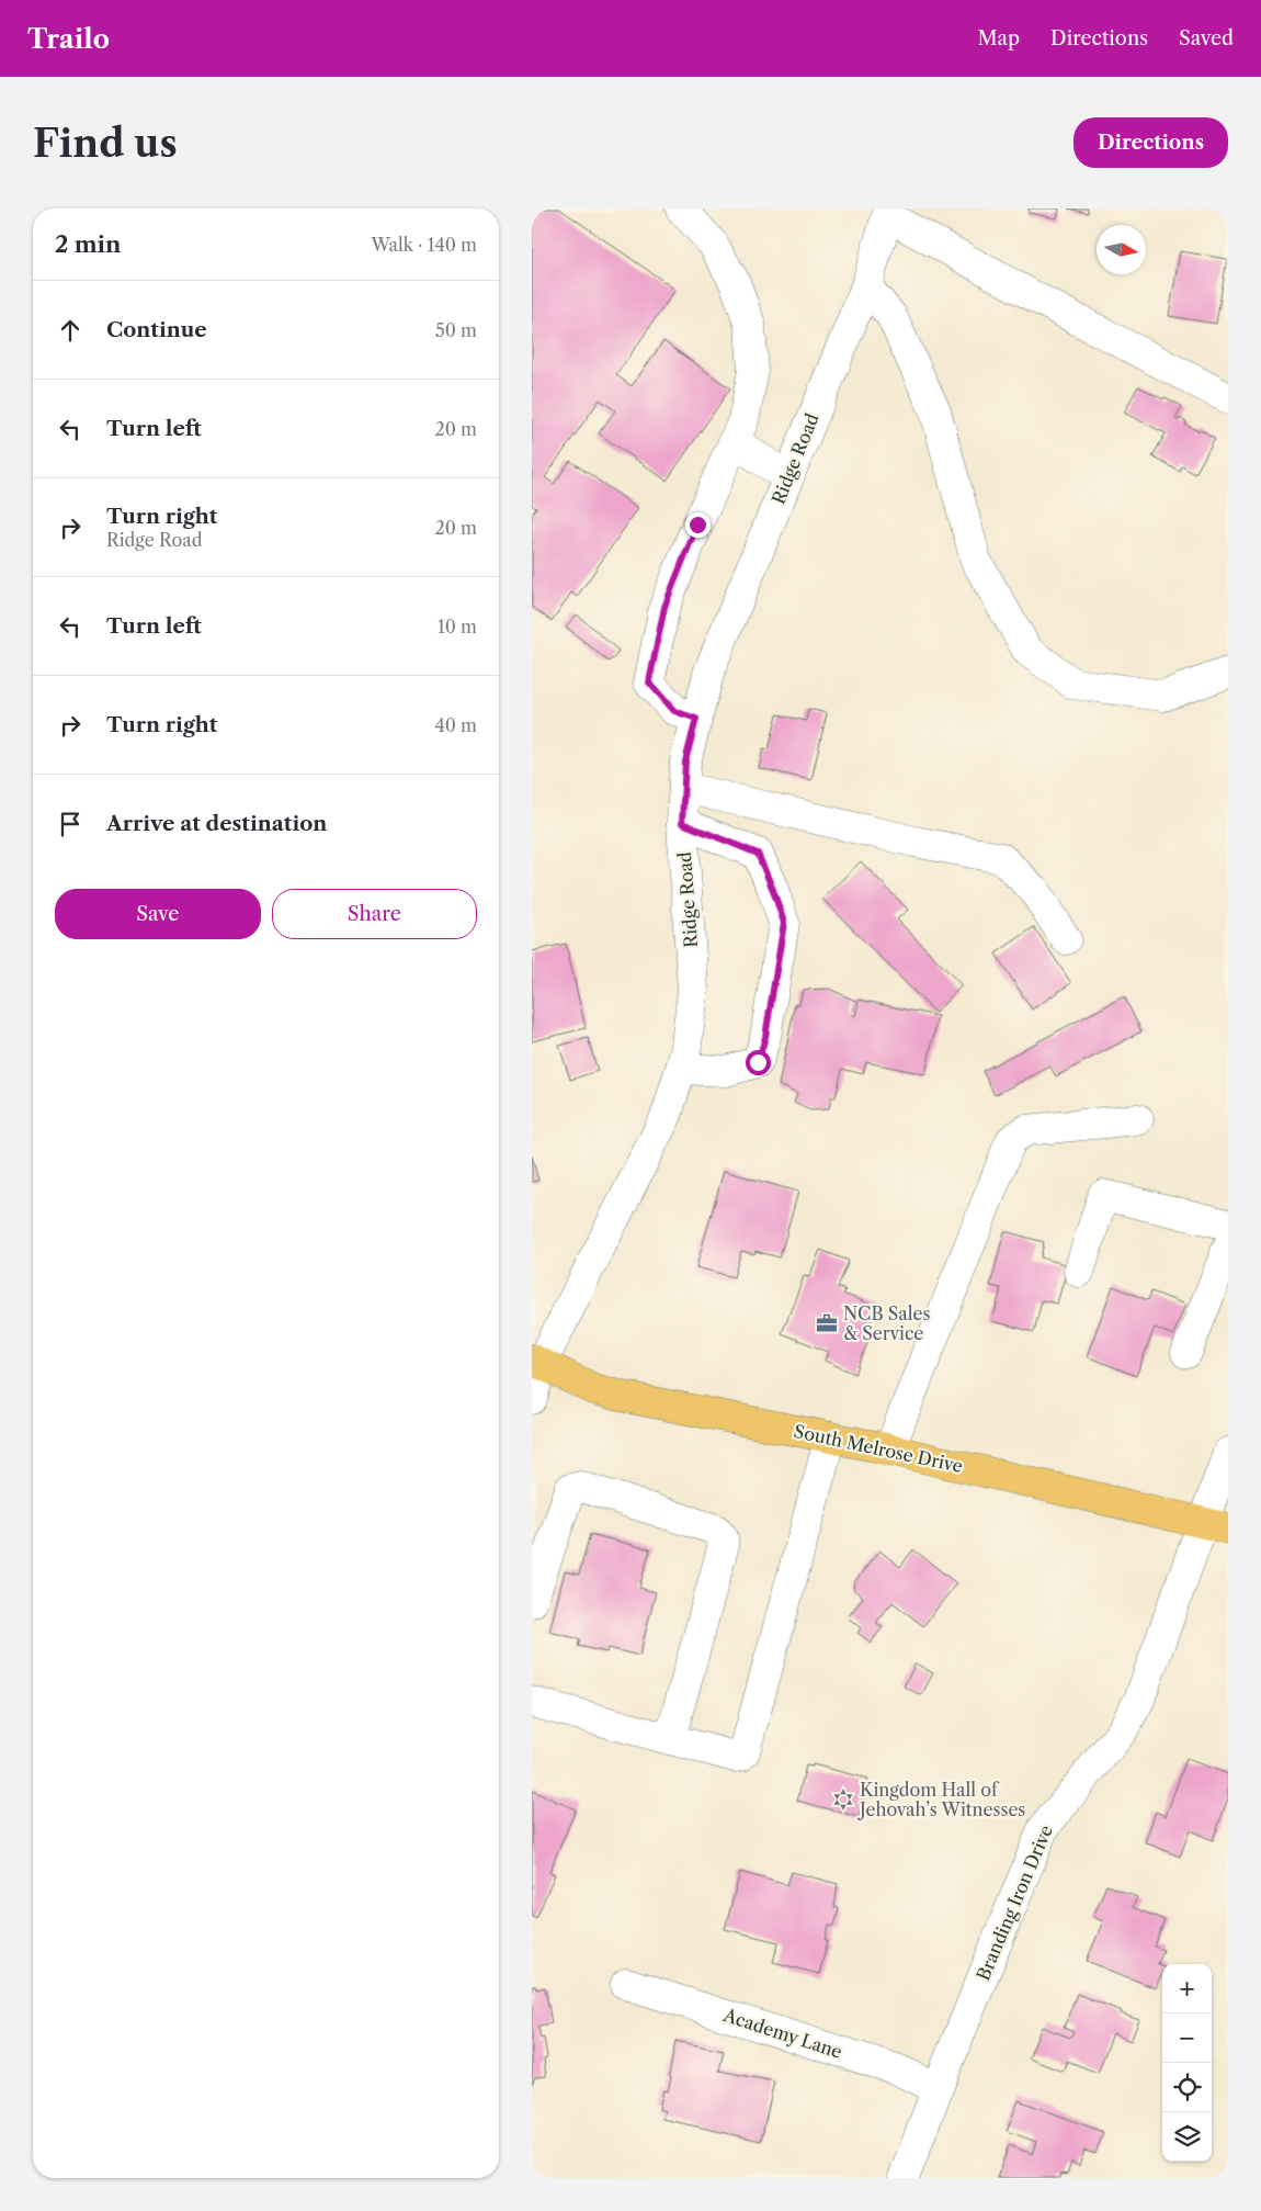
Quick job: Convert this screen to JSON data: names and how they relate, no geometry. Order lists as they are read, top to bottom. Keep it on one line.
{"streets":{"main road":["South Melrose Drive"],"street":["Ridge Road","Branding Iron Drive","Academy Lane"]},"crossings":[["Ridge Road","South Melrose Drive"],["South Melrose Drive","Branding Iron Drive"],["Branding Iron Drive","Academy Lane"]],"places":{"office":["NCB Sales & Service"],"synagogue":["Kingdom Hall of Jehovah’s Witnesses"]},"north":"right","page":{"header":"Trailo","nav":["Map","Directions","Saved"],"buttons":["Directions",["Save","Share"]],"title":"Find us","heading":["2 min","Walk · 140 m"],"list":[["Continue","50 m"],["Turn left","20 m"],["Turn right","Ridge Road","20 m"],["Turn left","10 m"],["Turn right","40 m"],"Arrive at destination"],"map_buttons":["+","−"]}}
